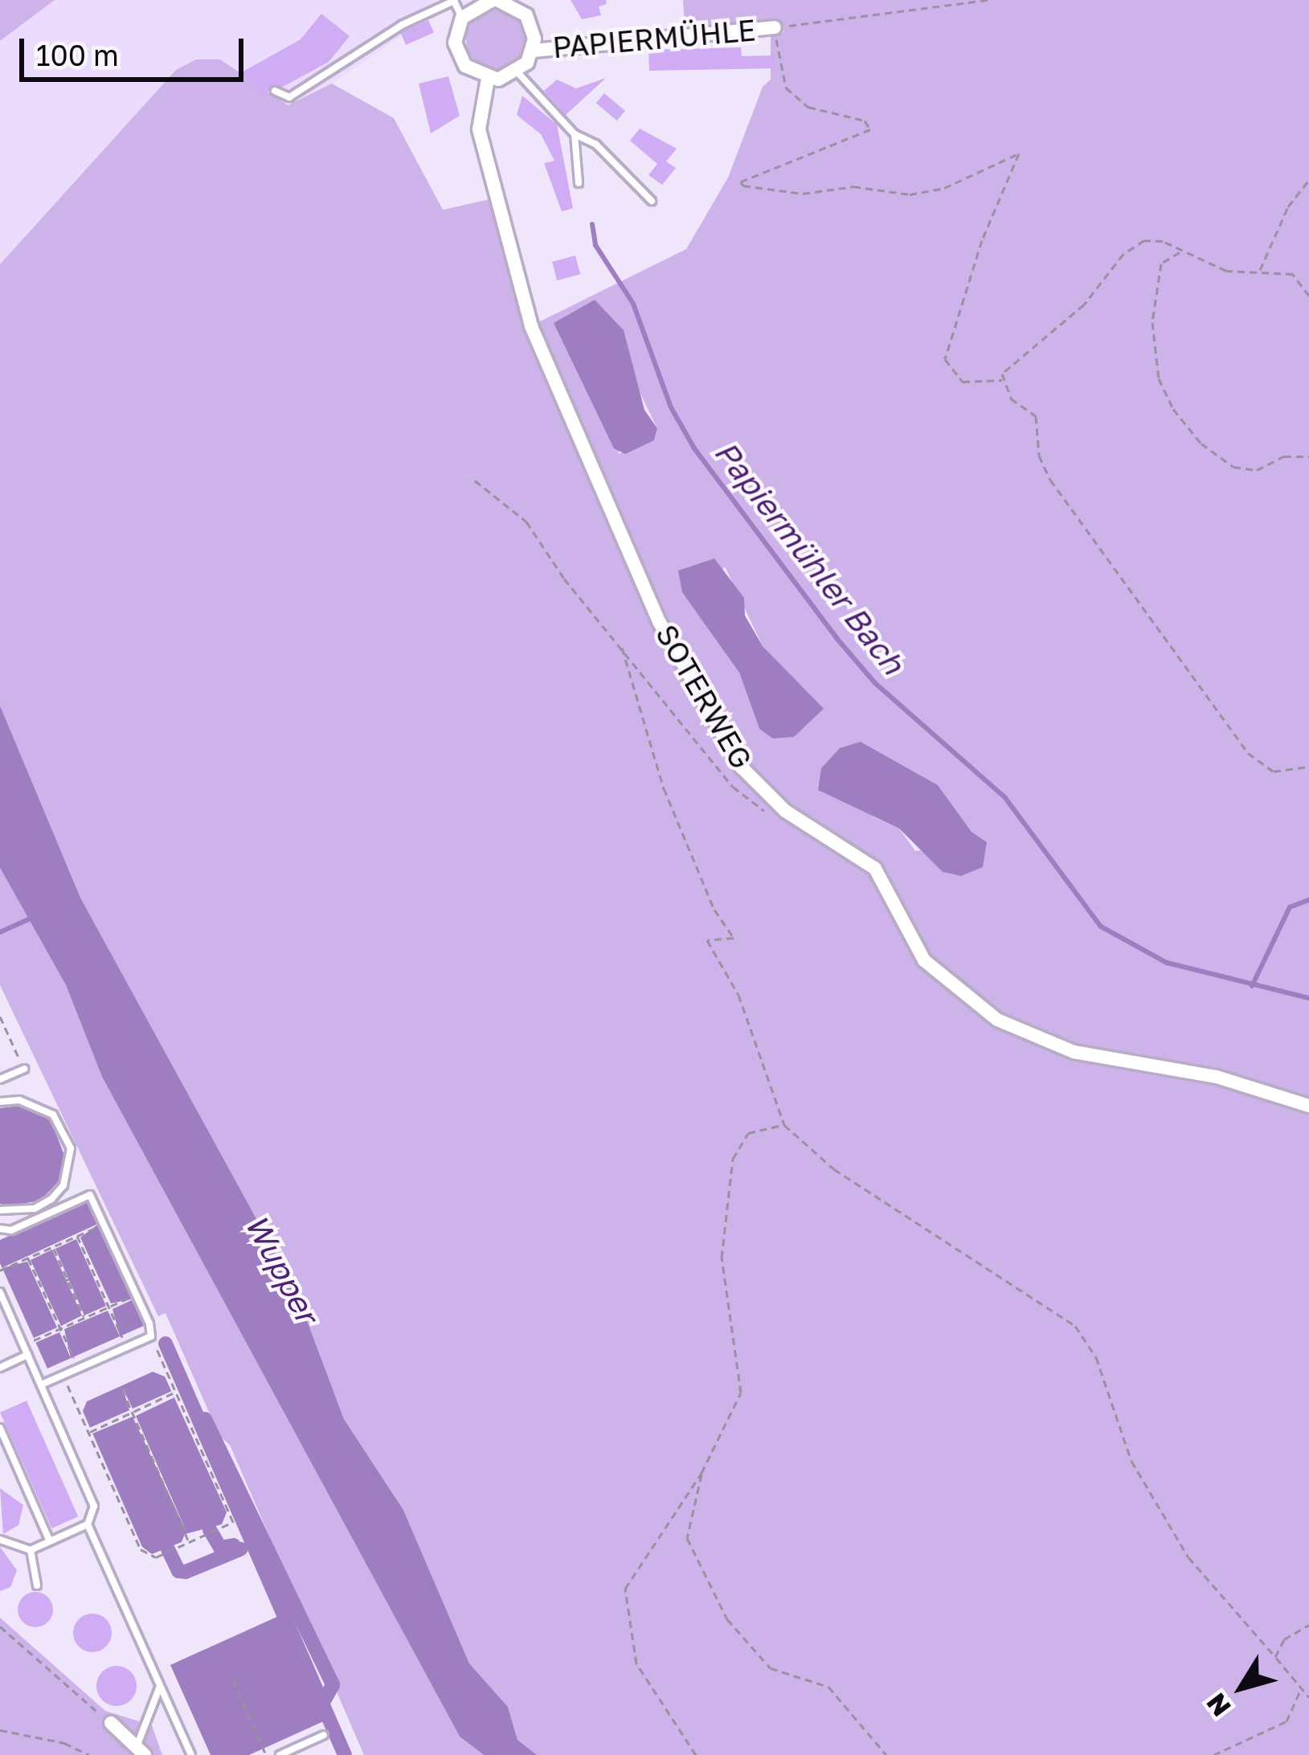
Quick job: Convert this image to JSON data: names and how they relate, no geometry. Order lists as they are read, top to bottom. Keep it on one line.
{"streets":{"street":["PAPIERMÜHLE","SOTERWEG"]},"crossings":[["PAPIERMÜHLE","SOTERWEG"]],"water":["Papiermühler Bach","Wupper"],"scale_bar":"100 m","north":"bottom left"}
